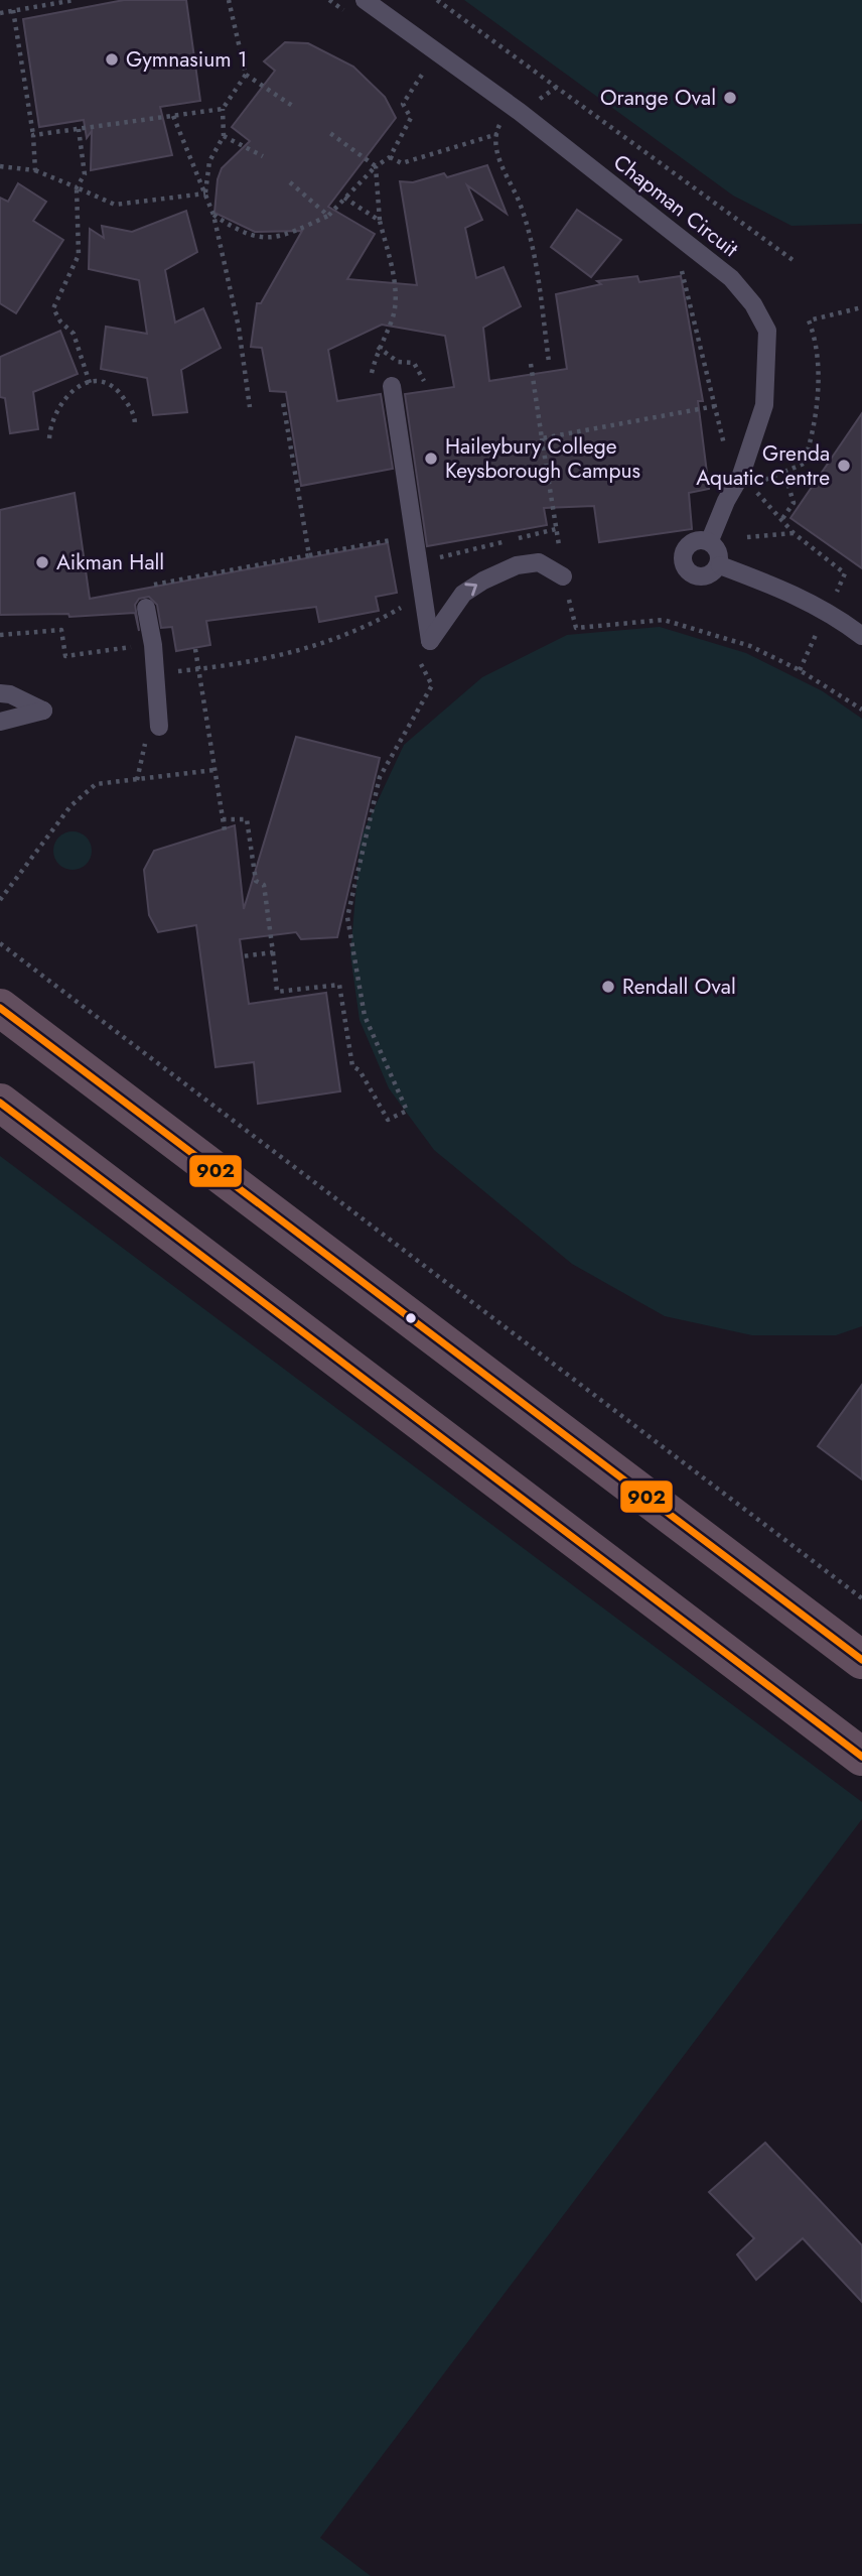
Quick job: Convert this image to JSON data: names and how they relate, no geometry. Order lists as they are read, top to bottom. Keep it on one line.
{"streets":{"lane":["Chapman Circuit"]},"places":["Gymnasium 1","Orange Oval","Haileybury College Keysborough Campus","Grenda Aquatic Centre","Aikman Hall","Rendall Oval"],"lines":["transit line 902"]}
